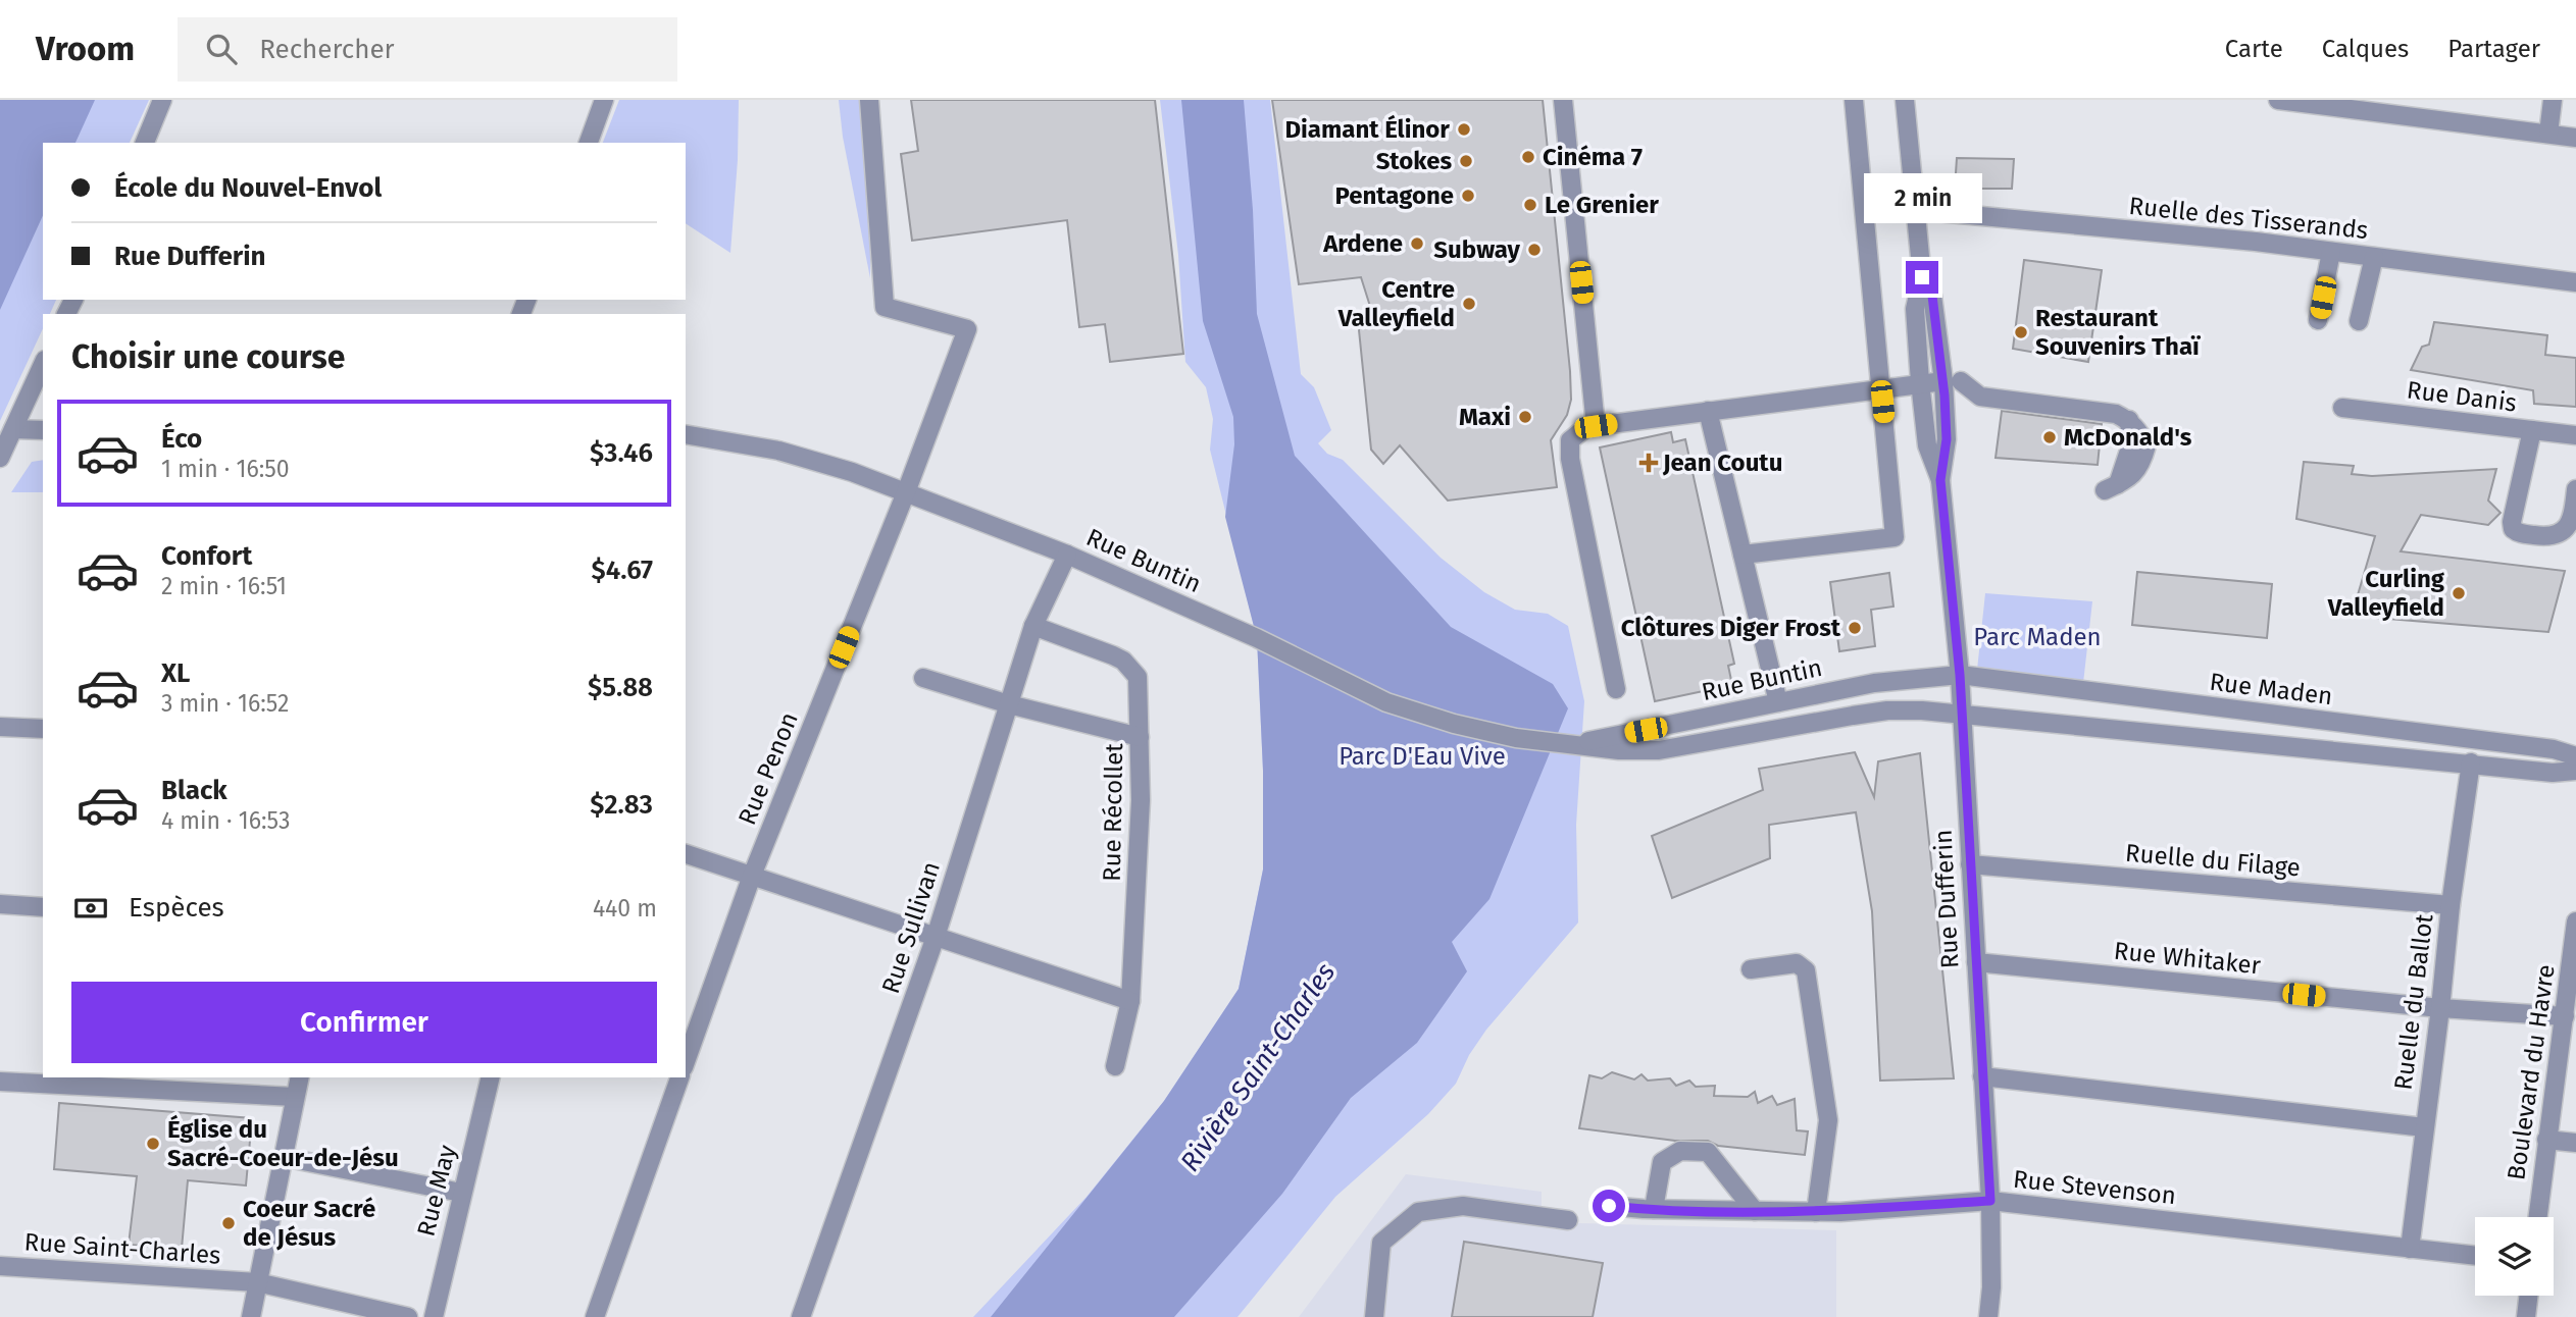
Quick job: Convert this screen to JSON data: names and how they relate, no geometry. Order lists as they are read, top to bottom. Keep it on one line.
{"streets":{"street":["Ruelle des Tisserands","Rue Danis","Rue Buntin","Rue Maden","Rue Penon","Rue Récollet","Ruelle du Filage","Rue Dufferin","Rue Sullivan","Rue Whitaker","Ruelle du Ballot","Boulevard du Havre","Rue Stevenson","Rue May","Rue Saint-Charles"]},"crossings":[["Ruelle des Tisserands","Rue Dufferin"],["Rue Buntin","Rue Maden"],["Rue Buntin","Rue Penon"],["Rue Buntin","Rue Dufferin"],["Rue Buntin","Rue Sullivan"],["Rue Maden","Rue Dufferin"],["Rue Récollet","Rue Sullivan"],["Ruelle du Filage","Rue Dufferin"],["Ruelle du Filage","Ruelle du Ballot"],["Rue Dufferin","Rue Whitaker"],["Rue Dufferin","Rue Stevenson"],["Rue Whitaker","Ruelle du Ballot"],["Rue Whitaker","Boulevard du Havre"],["Ruelle du Ballot","Rue Stevenson"]],"water":["Rivière Saint-Charles"],"parks":["Parc Maden","Parc D'Eau Vive"],"places":{"other":["Diamant Élinor","Cinéma 7","Stokes","Pentagone","Le Grenier","Ardene","Subway","Centre Valleyfield","Restaurant Souvenirs Thaï","Maxi","McDonald's","Curling Valleyfield","Clôtures Diger Frost","Église du Sacré-Coeur-de-Jésu","Coeur Sacré de Jésus"],"health":["Jean Coutu"]},"page":{"header":"Vroom","search":"Rechercher","nav":["Carte","Calques","Partager"],"banner":["École du Nouvel-Envol","Rue Dufferin"],"bubble":"2 min","heading":"Choisir une course","list":[{"name":"Éco","note":"1 min · 16:50","value":"$3.46"},{"name":"Confort","note":"2 min · 16:51","value":"$4.67"},{"name":"XL","note":"3 min · 16:52","value":"$5.88"},{"name":"Black","note":"4 min · 16:53","value":"$2.83"}],"pay":["Espèces","440 m"],"buttons":"Confirmer"}}
